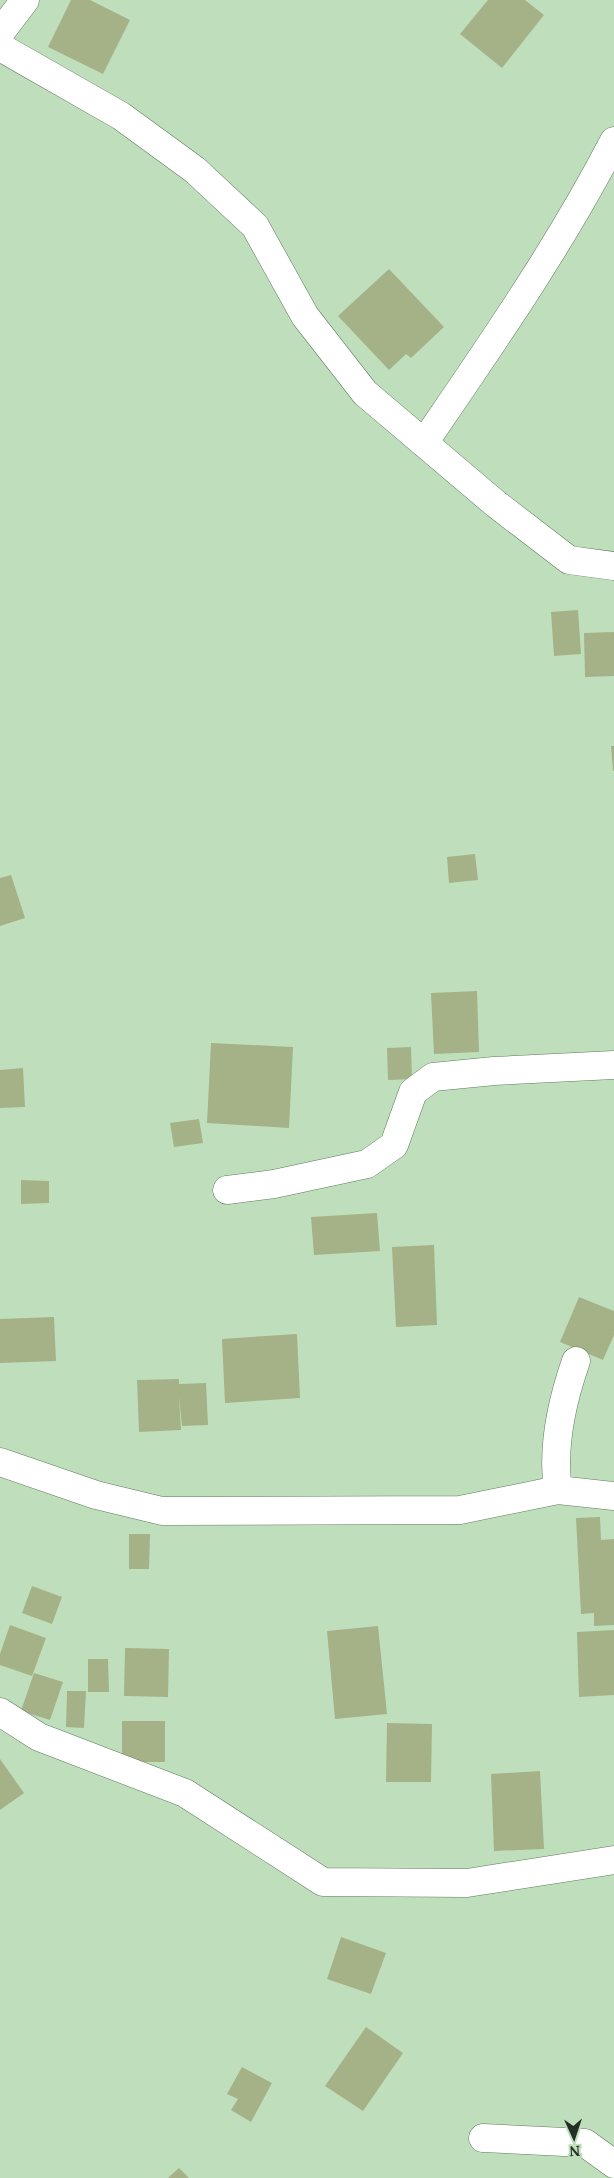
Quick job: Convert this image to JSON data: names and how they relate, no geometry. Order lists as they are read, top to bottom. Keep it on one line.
{"north":"bottom"}
